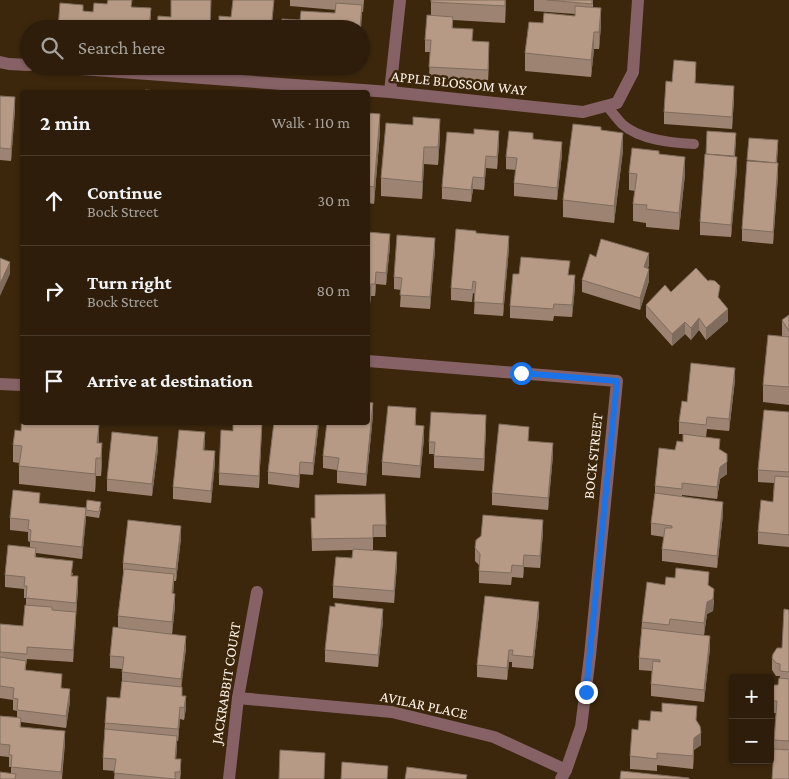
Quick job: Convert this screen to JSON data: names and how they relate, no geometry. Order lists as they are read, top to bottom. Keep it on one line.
{"streets":{"street":["APPLE BLOSSOM WAY","BOCK STREET","JACKRABBIT COURT","AVILAR PLACE"]},"crossings":[["BOCK STREET","AVILAR PLACE"],["JACKRABBIT COURT","AVILAR PLACE"]],"page":{"search":"Search here","heading":["2 min","Walk · 110 m"],"list":[["Continue","Bock Street","30 m"],["Turn right","Bock Street","80 m"],"Arrive at destination"],"map_buttons":["+","−"]}}
